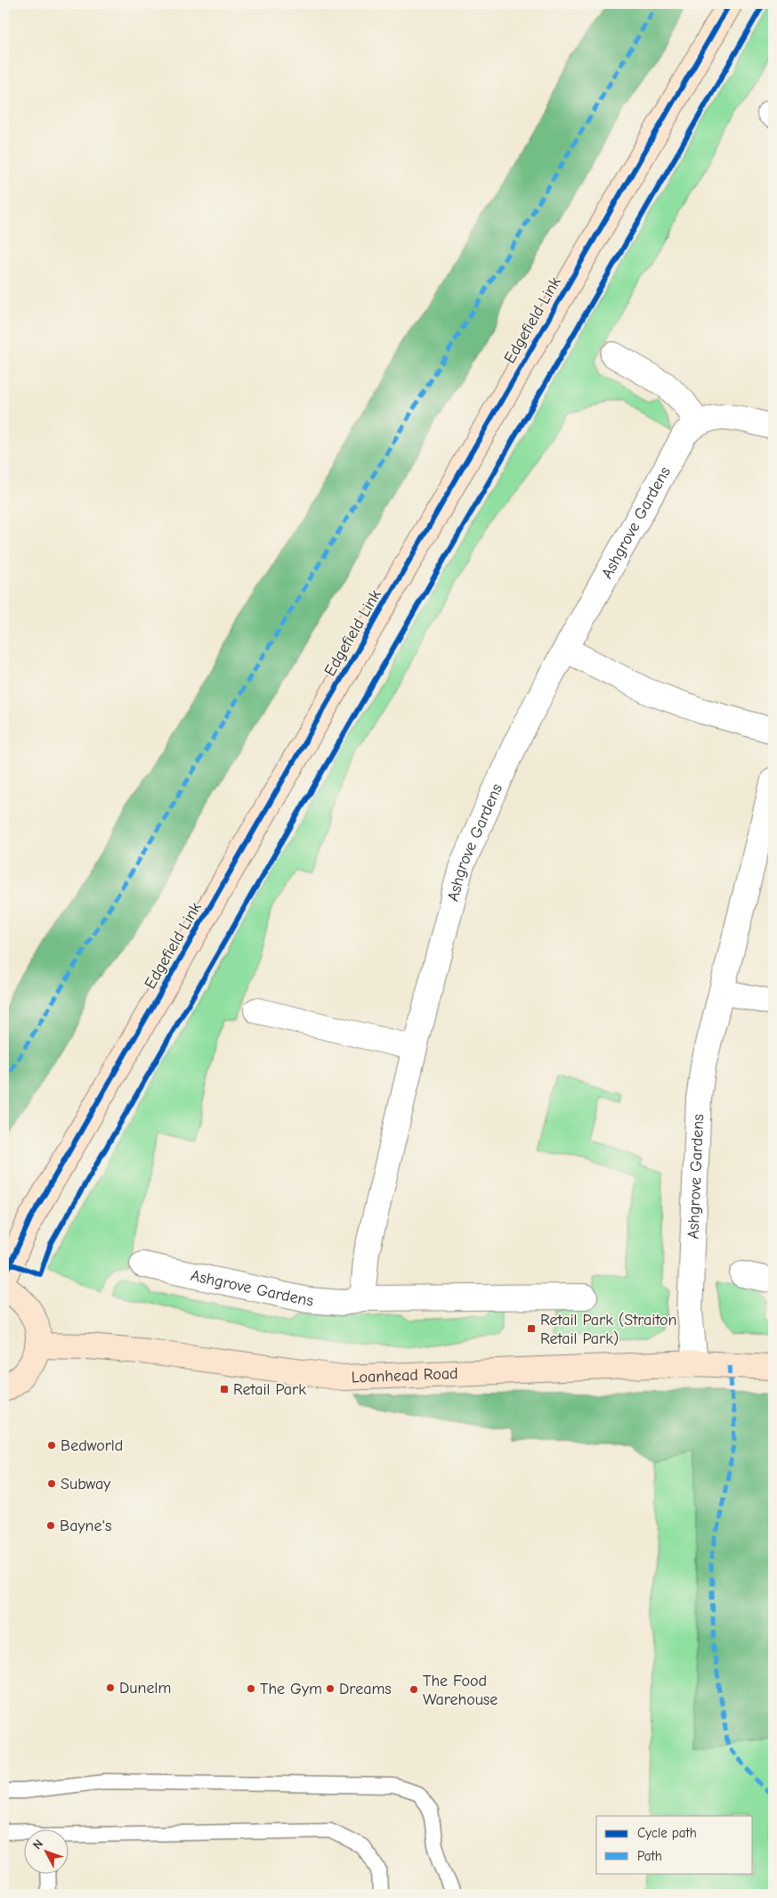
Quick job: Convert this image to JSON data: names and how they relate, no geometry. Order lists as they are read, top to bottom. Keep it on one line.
{"streets":{"street":["Edgefield Link","Ashgrove Gardens","Loanhead Road"]},"crossings":[["Ashgrove Gardens","Loanhead Road"]],"places":{"transit":["Retail Park (Straiton Retail Park)","Retail Park"],"other":["Bedworld","Subway","Bayne's","Dunelm","The Gym","Dreams","The Food Warehouse"]},"legend":["Cycle path","Path"],"north":"top left"}
